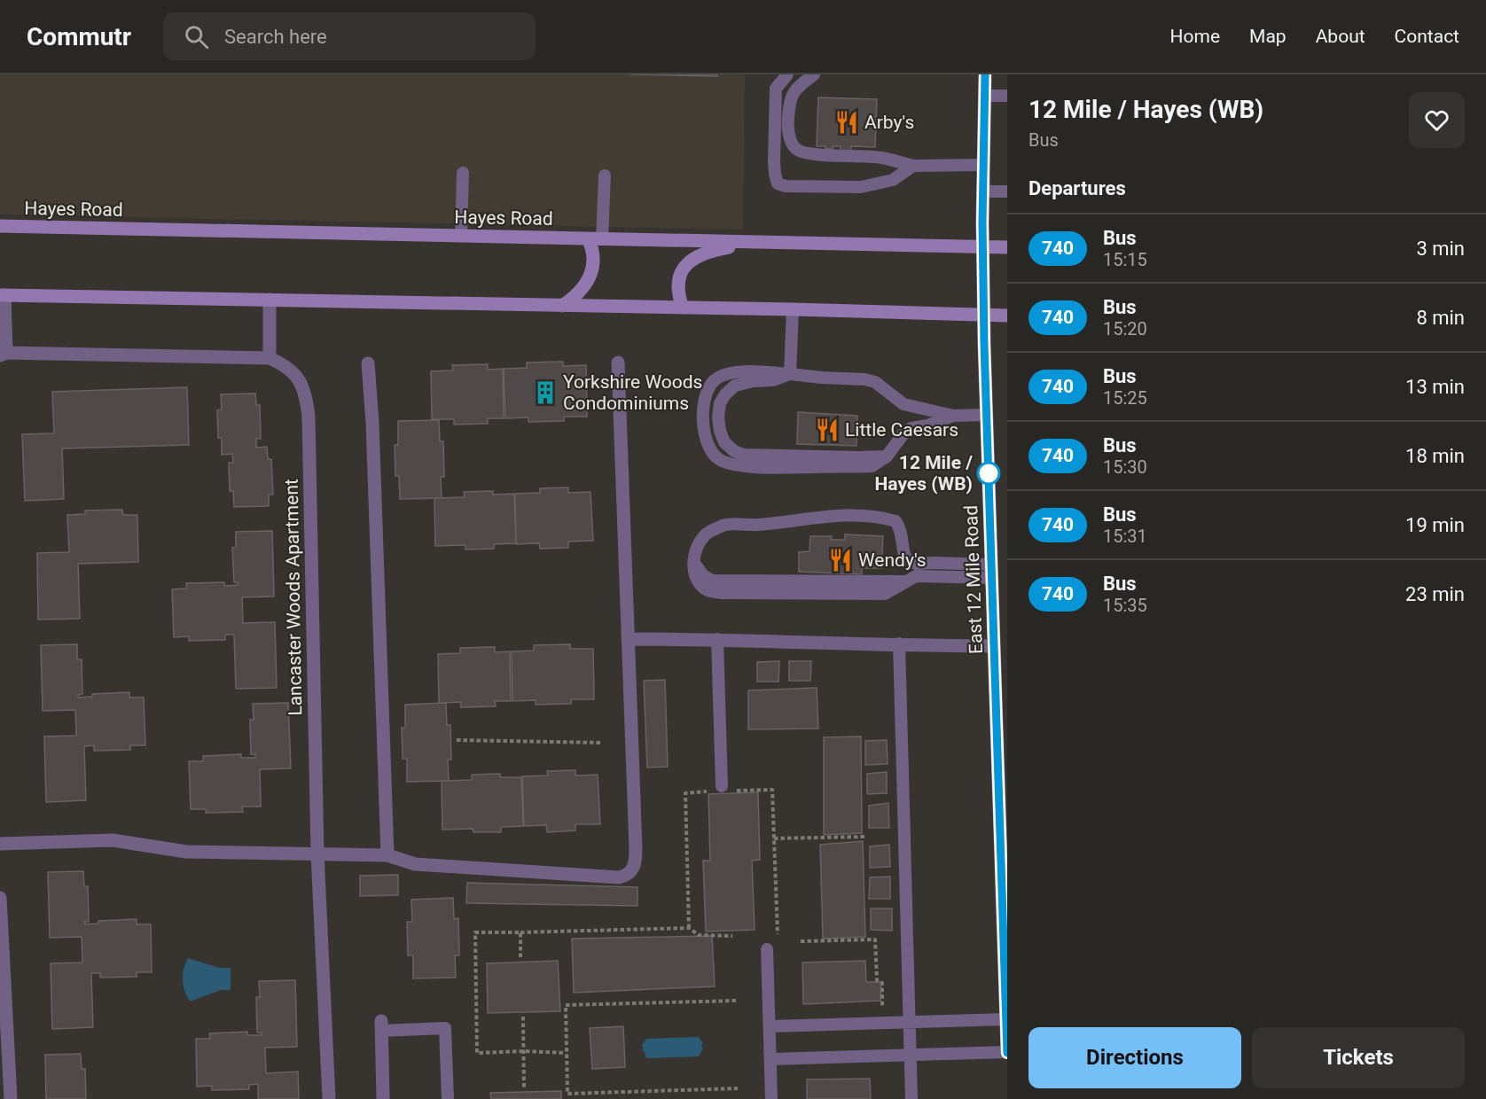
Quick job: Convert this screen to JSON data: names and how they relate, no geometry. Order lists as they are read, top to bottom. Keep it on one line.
{"streets":{"street":["Hayes Road","East 12 Mile Road","Lancaster Woods Apartment"]},"crossings":[["Hayes Road","East 12 Mile Road"]],"places":{"restaurant":["Arby's","Little Caesars","Wendy's"],"building":["Yorkshire Woods Condominiums"],"other":["12 Mile / Hayes (WB)"]},"lines":["bus line 740"],"page":{"header":"Commutr","search":"Search here","nav":["Home","Map","About","Contact"],"heading":[["12 Mile / Hayes (WB)","Bus"],"Departures"],"list":[{"mark":"740","name":"Bus","note":"15:15","value":"3 min"},{"mark":"740","name":"Bus","note":"15:20","value":"8 min"},{"mark":"740","name":"Bus","note":"15:25","value":"13 min"},{"mark":"740","name":"Bus","note":"15:30","value":"18 min"},{"mark":"740","name":"Bus","note":"15:31","value":"19 min"},{"mark":"740","name":"Bus","note":"15:35","value":"23 min"}],"buttons":["Directions","Tickets"]}}
